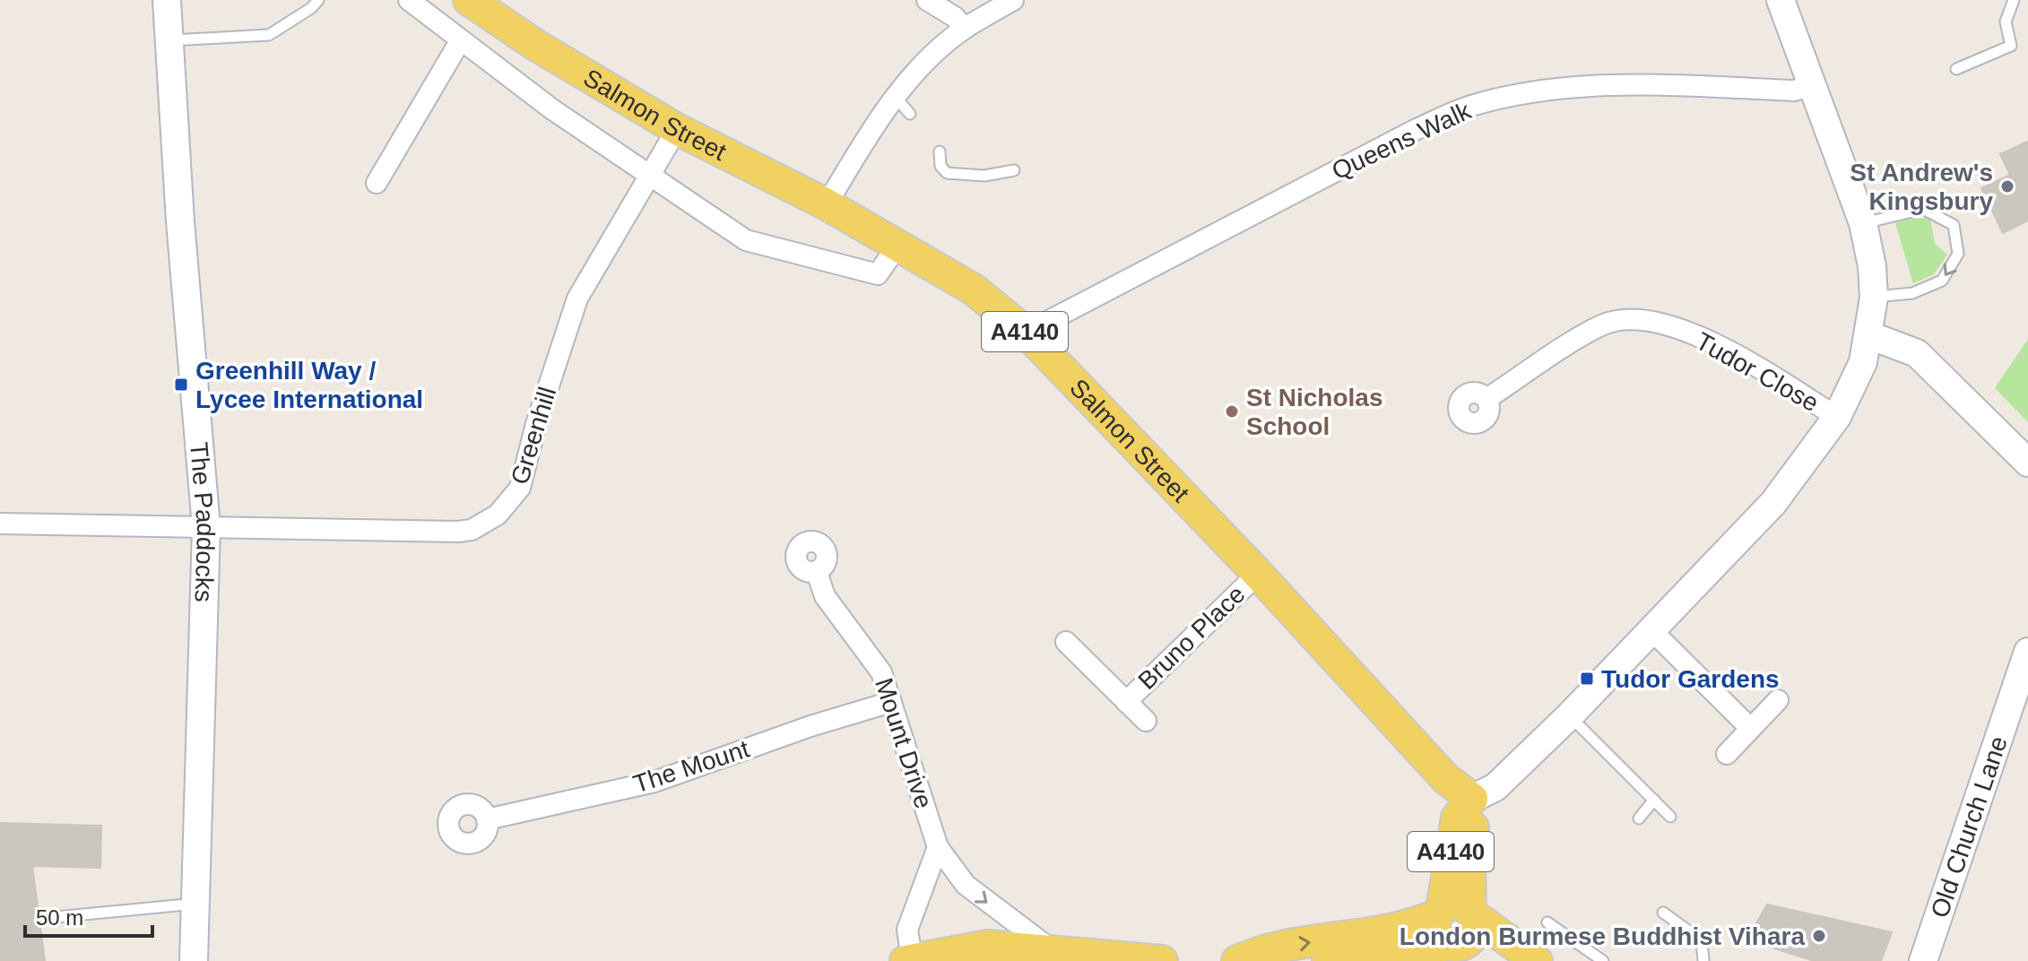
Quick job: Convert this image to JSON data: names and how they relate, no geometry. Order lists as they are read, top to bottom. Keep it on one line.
{"streets":{"main road":["Salmon Street","A4140","The Paddocks","Old Church Lane"],"street":["Queens Walk","Tudor Close","Greenhill","Bruno Place","Mount Drive","The Mount"]},"crossings":[["Salmon Street","Queens Walk"],["Salmon Street","A4140"],["Salmon Street","Greenhill"],["Salmon Street","Bruno Place"],["Greenhill","The Paddocks"],["Mount Drive","The Mount"]],"places":{"other":["St Andrew's Kingsbury","St Nicholas School","London Burmese Buddhist Vihara"],"transit":["Greenhill Way / Lycee International","Tudor Gardens"]},"scale_bar":"50 m"}
